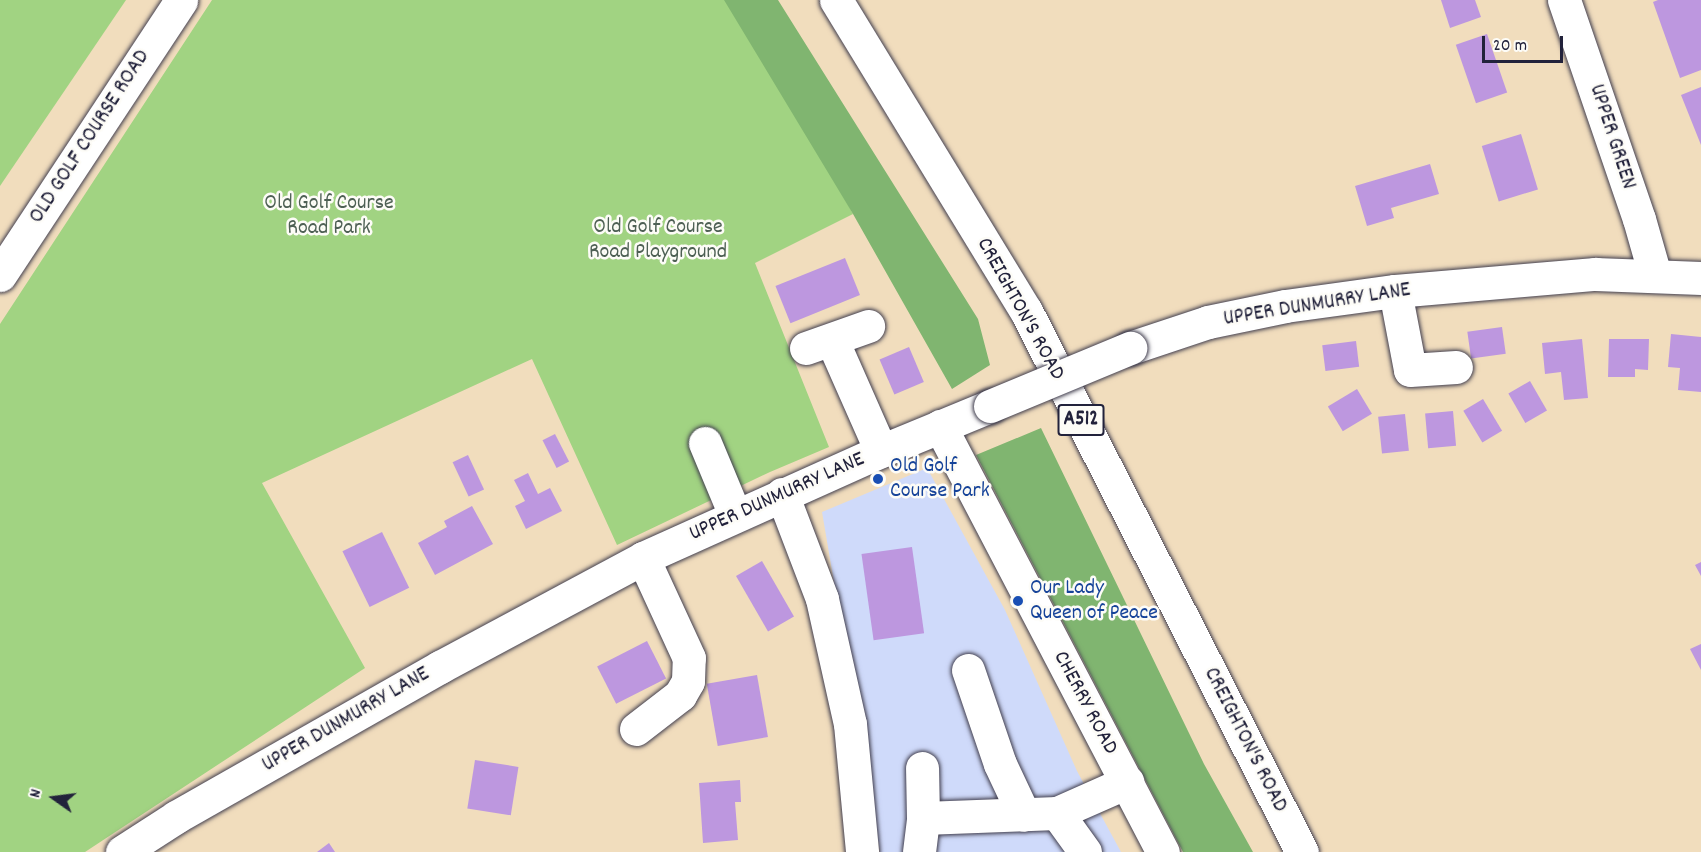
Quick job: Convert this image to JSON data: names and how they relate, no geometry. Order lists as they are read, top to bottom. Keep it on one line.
{"streets":{"main road":["OLD GOLF COURSE ROAD","UPPER GREEN","UPPER DUNMURRY LANE","CREIGHTON'S ROAD","A512","CHERRY ROAD"]},"crossings":[["UPPER GREEN","UPPER DUNMURRY LANE"],["UPPER DUNMURRY LANE","CHERRY ROAD"]],"parks":["Old Golf Course Road Park","Old Golf Course Road Playground"],"places":["Old Golf Course Park","Our Lady Queen of Peace"],"scale_bar":"20 m","north":"left"}
